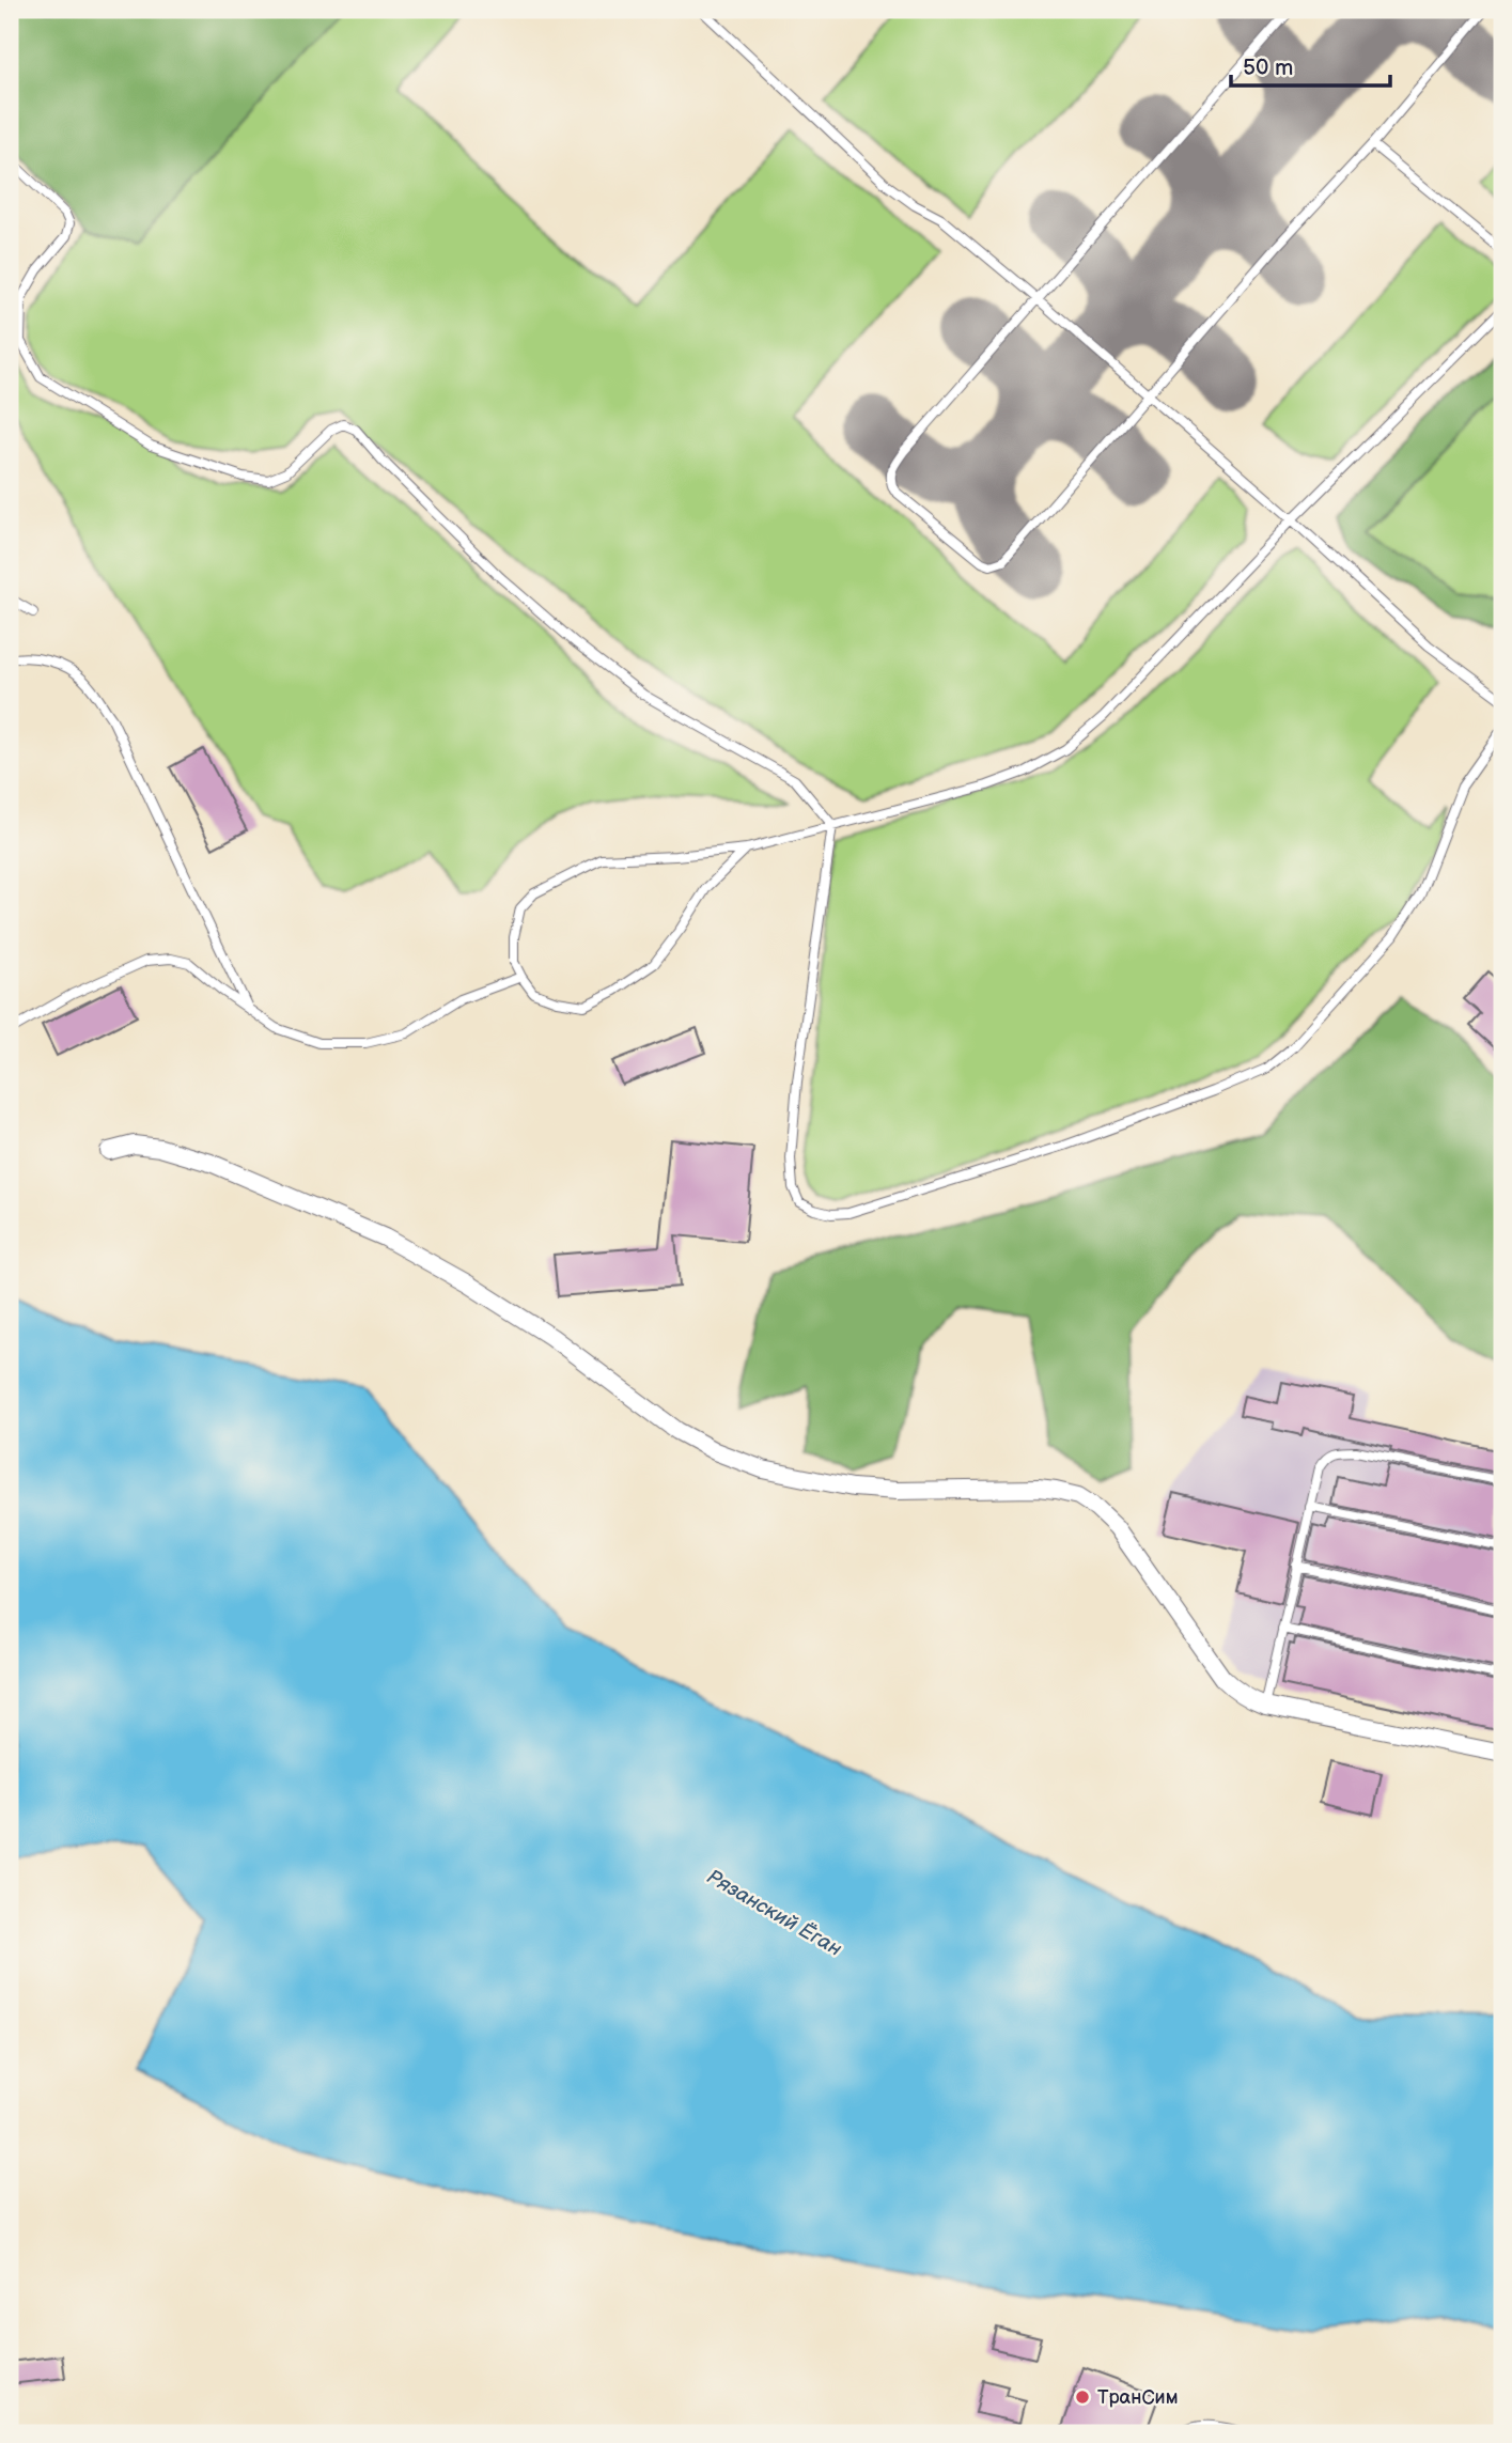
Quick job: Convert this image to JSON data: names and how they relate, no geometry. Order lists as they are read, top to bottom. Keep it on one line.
{"water":["Рязанский Ёган"],"places":["ТранСим"],"scale_bar":"50 m"}
